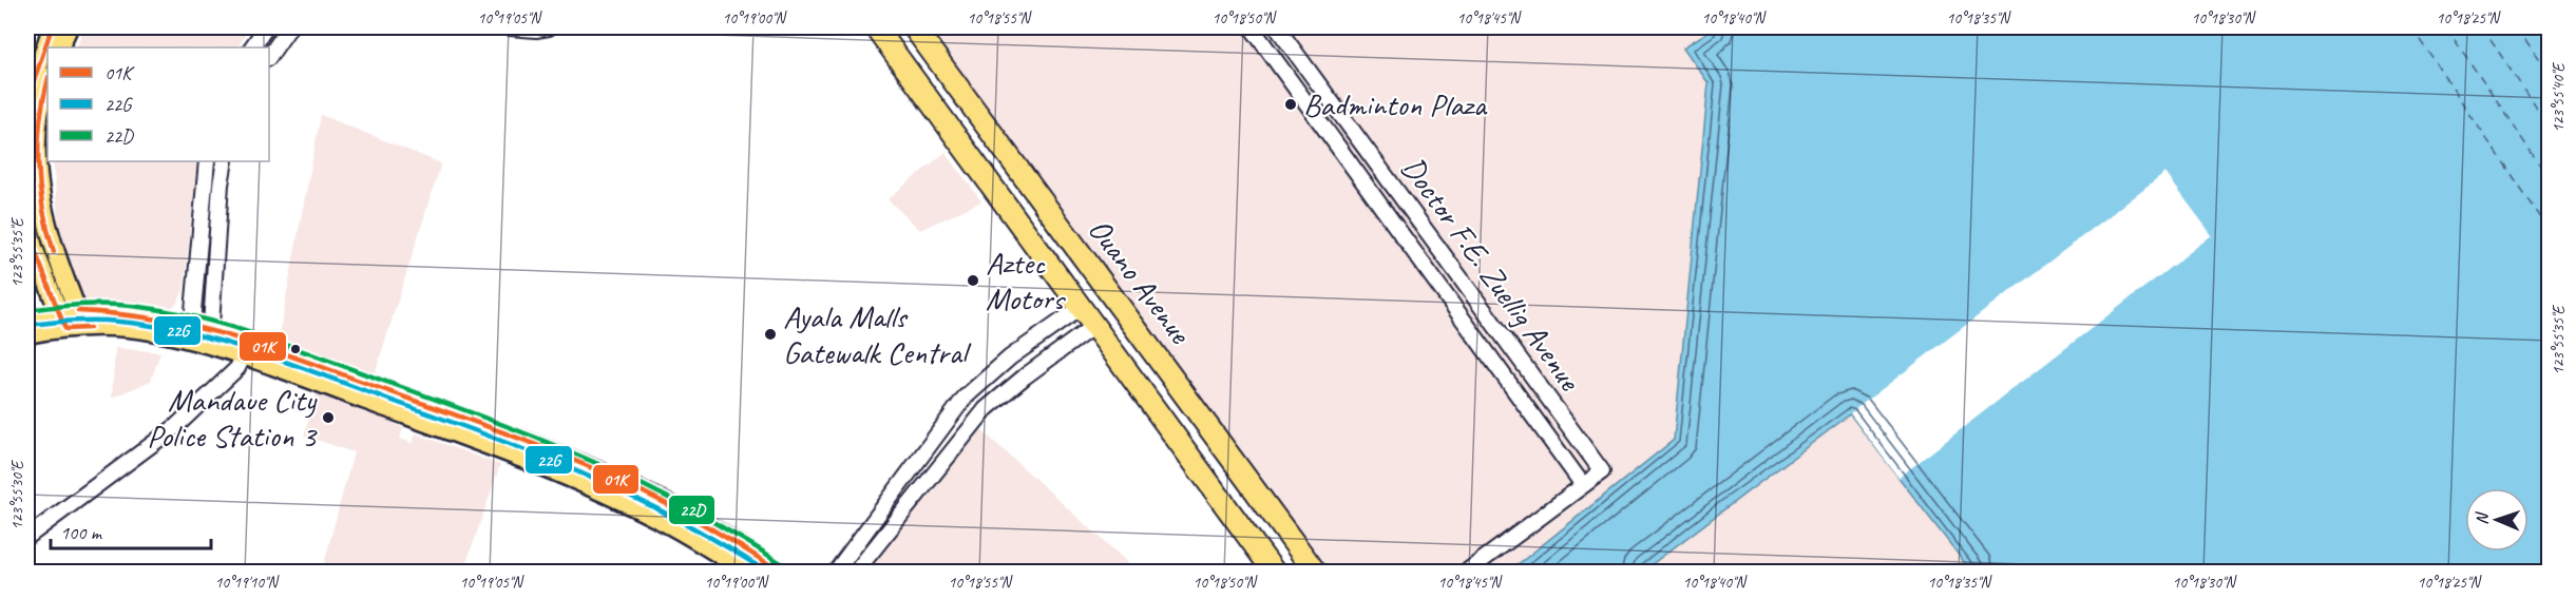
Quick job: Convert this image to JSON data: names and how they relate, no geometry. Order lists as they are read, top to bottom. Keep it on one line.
{"streets":{"highway":["Ouano Avenue"],"street":["Doctor F.E. Zuellig Avenue"]},"places":["Badminton Plaza","Aztec Motors","Ayala Malls Gatewalk Central","Mandaue City Police Station 3"],"lines":["transit line 01K","transit line 22D","transit line 22G"],"legend":["01K","22G","22D"],"scale_bar":"100 m","north":"left","coordinates":["10°19'05\"N","10°19'00\"N","10°18'55\"N","10°18'50\"N","10°18'45\"N","10°18'40\"N","10°18'35\"N","10°18'30\"N","10°18'25\"N","123°55'40\"E","123°55'35\"E","123°55'30\"E","10°19'10\"N"]}
